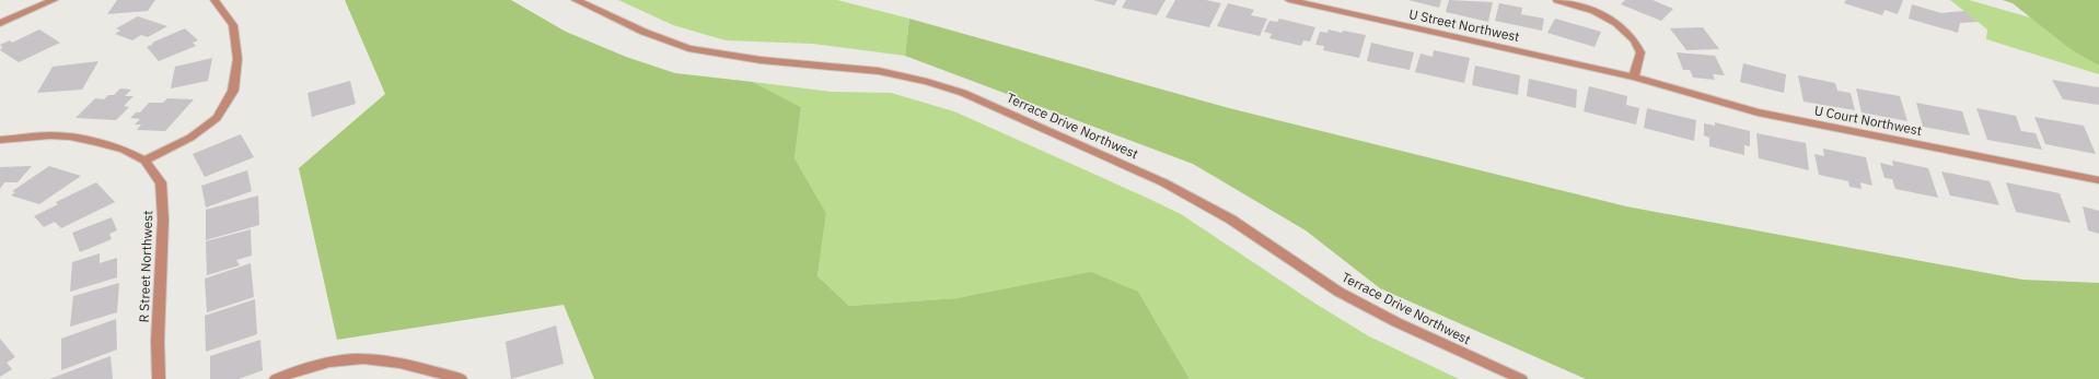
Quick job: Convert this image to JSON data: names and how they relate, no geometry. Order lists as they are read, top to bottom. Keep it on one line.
{"streets":{"street":["U Street Northwest","U Court Northwest","Terrace Drive Northwest","R Street Northwest"]},"crossings":[["U Street Northwest","U Court Northwest"]]}
